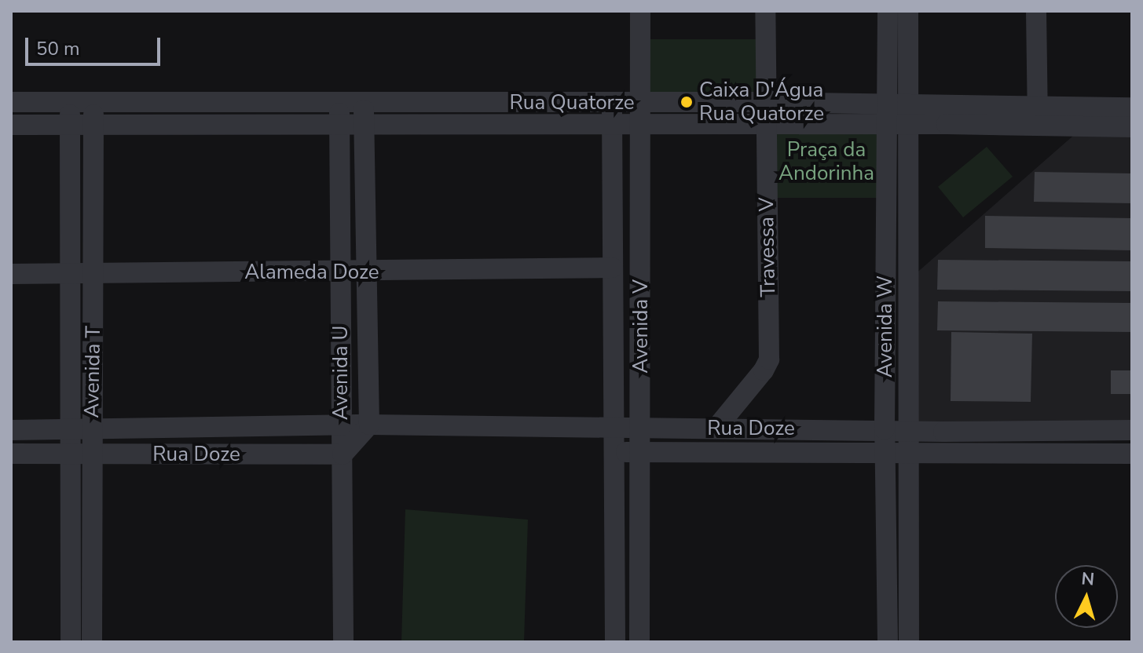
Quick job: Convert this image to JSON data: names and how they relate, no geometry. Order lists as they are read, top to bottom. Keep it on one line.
{"streets":{"street":["Rua Quatorze","Travessa V","Alameda Doze","Avenida V","Avenida W","Avenida T","Avenida U","Rua Doze"]},"crossings":[["Rua Quatorze","Travessa V"],["Rua Quatorze","Avenida V"],["Rua Quatorze","Avenida W"],["Rua Quatorze","Avenida T"],["Rua Quatorze","Avenida U"],["Travessa V","Rua Doze"],["Alameda Doze","Avenida V"],["Alameda Doze","Avenida T"],["Alameda Doze","Avenida U"],["Avenida V","Rua Doze"],["Avenida W","Rua Doze"],["Avenida T","Rua Doze"],["Avenida U","Rua Doze"]],"parks":["Praça da Andorinha"],"places":["Caixa D'Água Rua Quatorze"],"scale_bar":"50 m","north":"top"}
